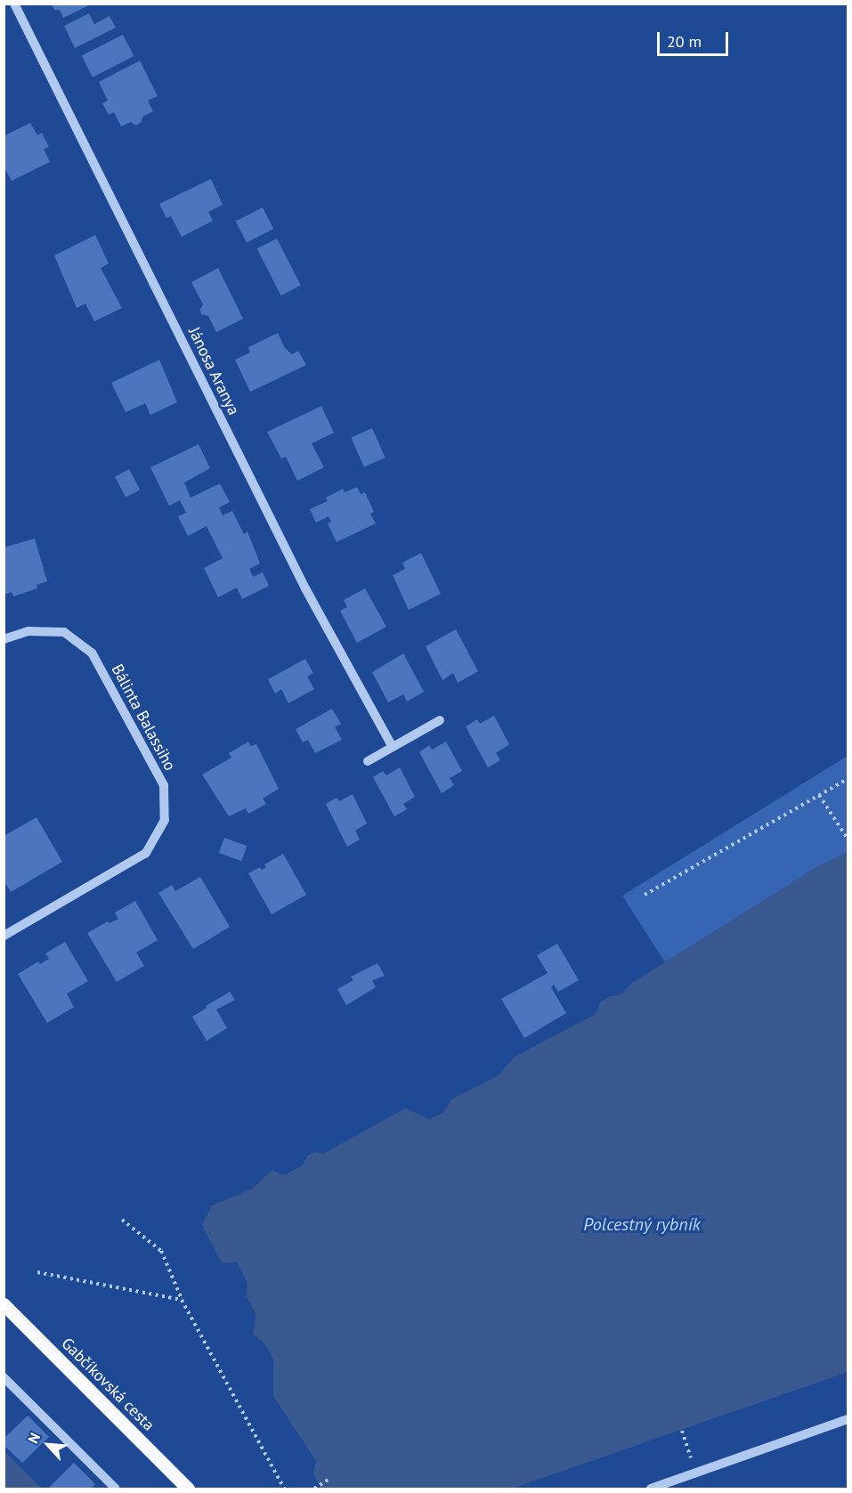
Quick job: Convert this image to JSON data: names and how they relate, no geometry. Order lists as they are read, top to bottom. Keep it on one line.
{"streets":{"main road":["Gabčíkovská cesta"],"street":["Jánosa Aranya","Bálinta Balassiho"]},"water":["Polcestný rybník"],"scale_bar":"20 m","north":"top left"}
